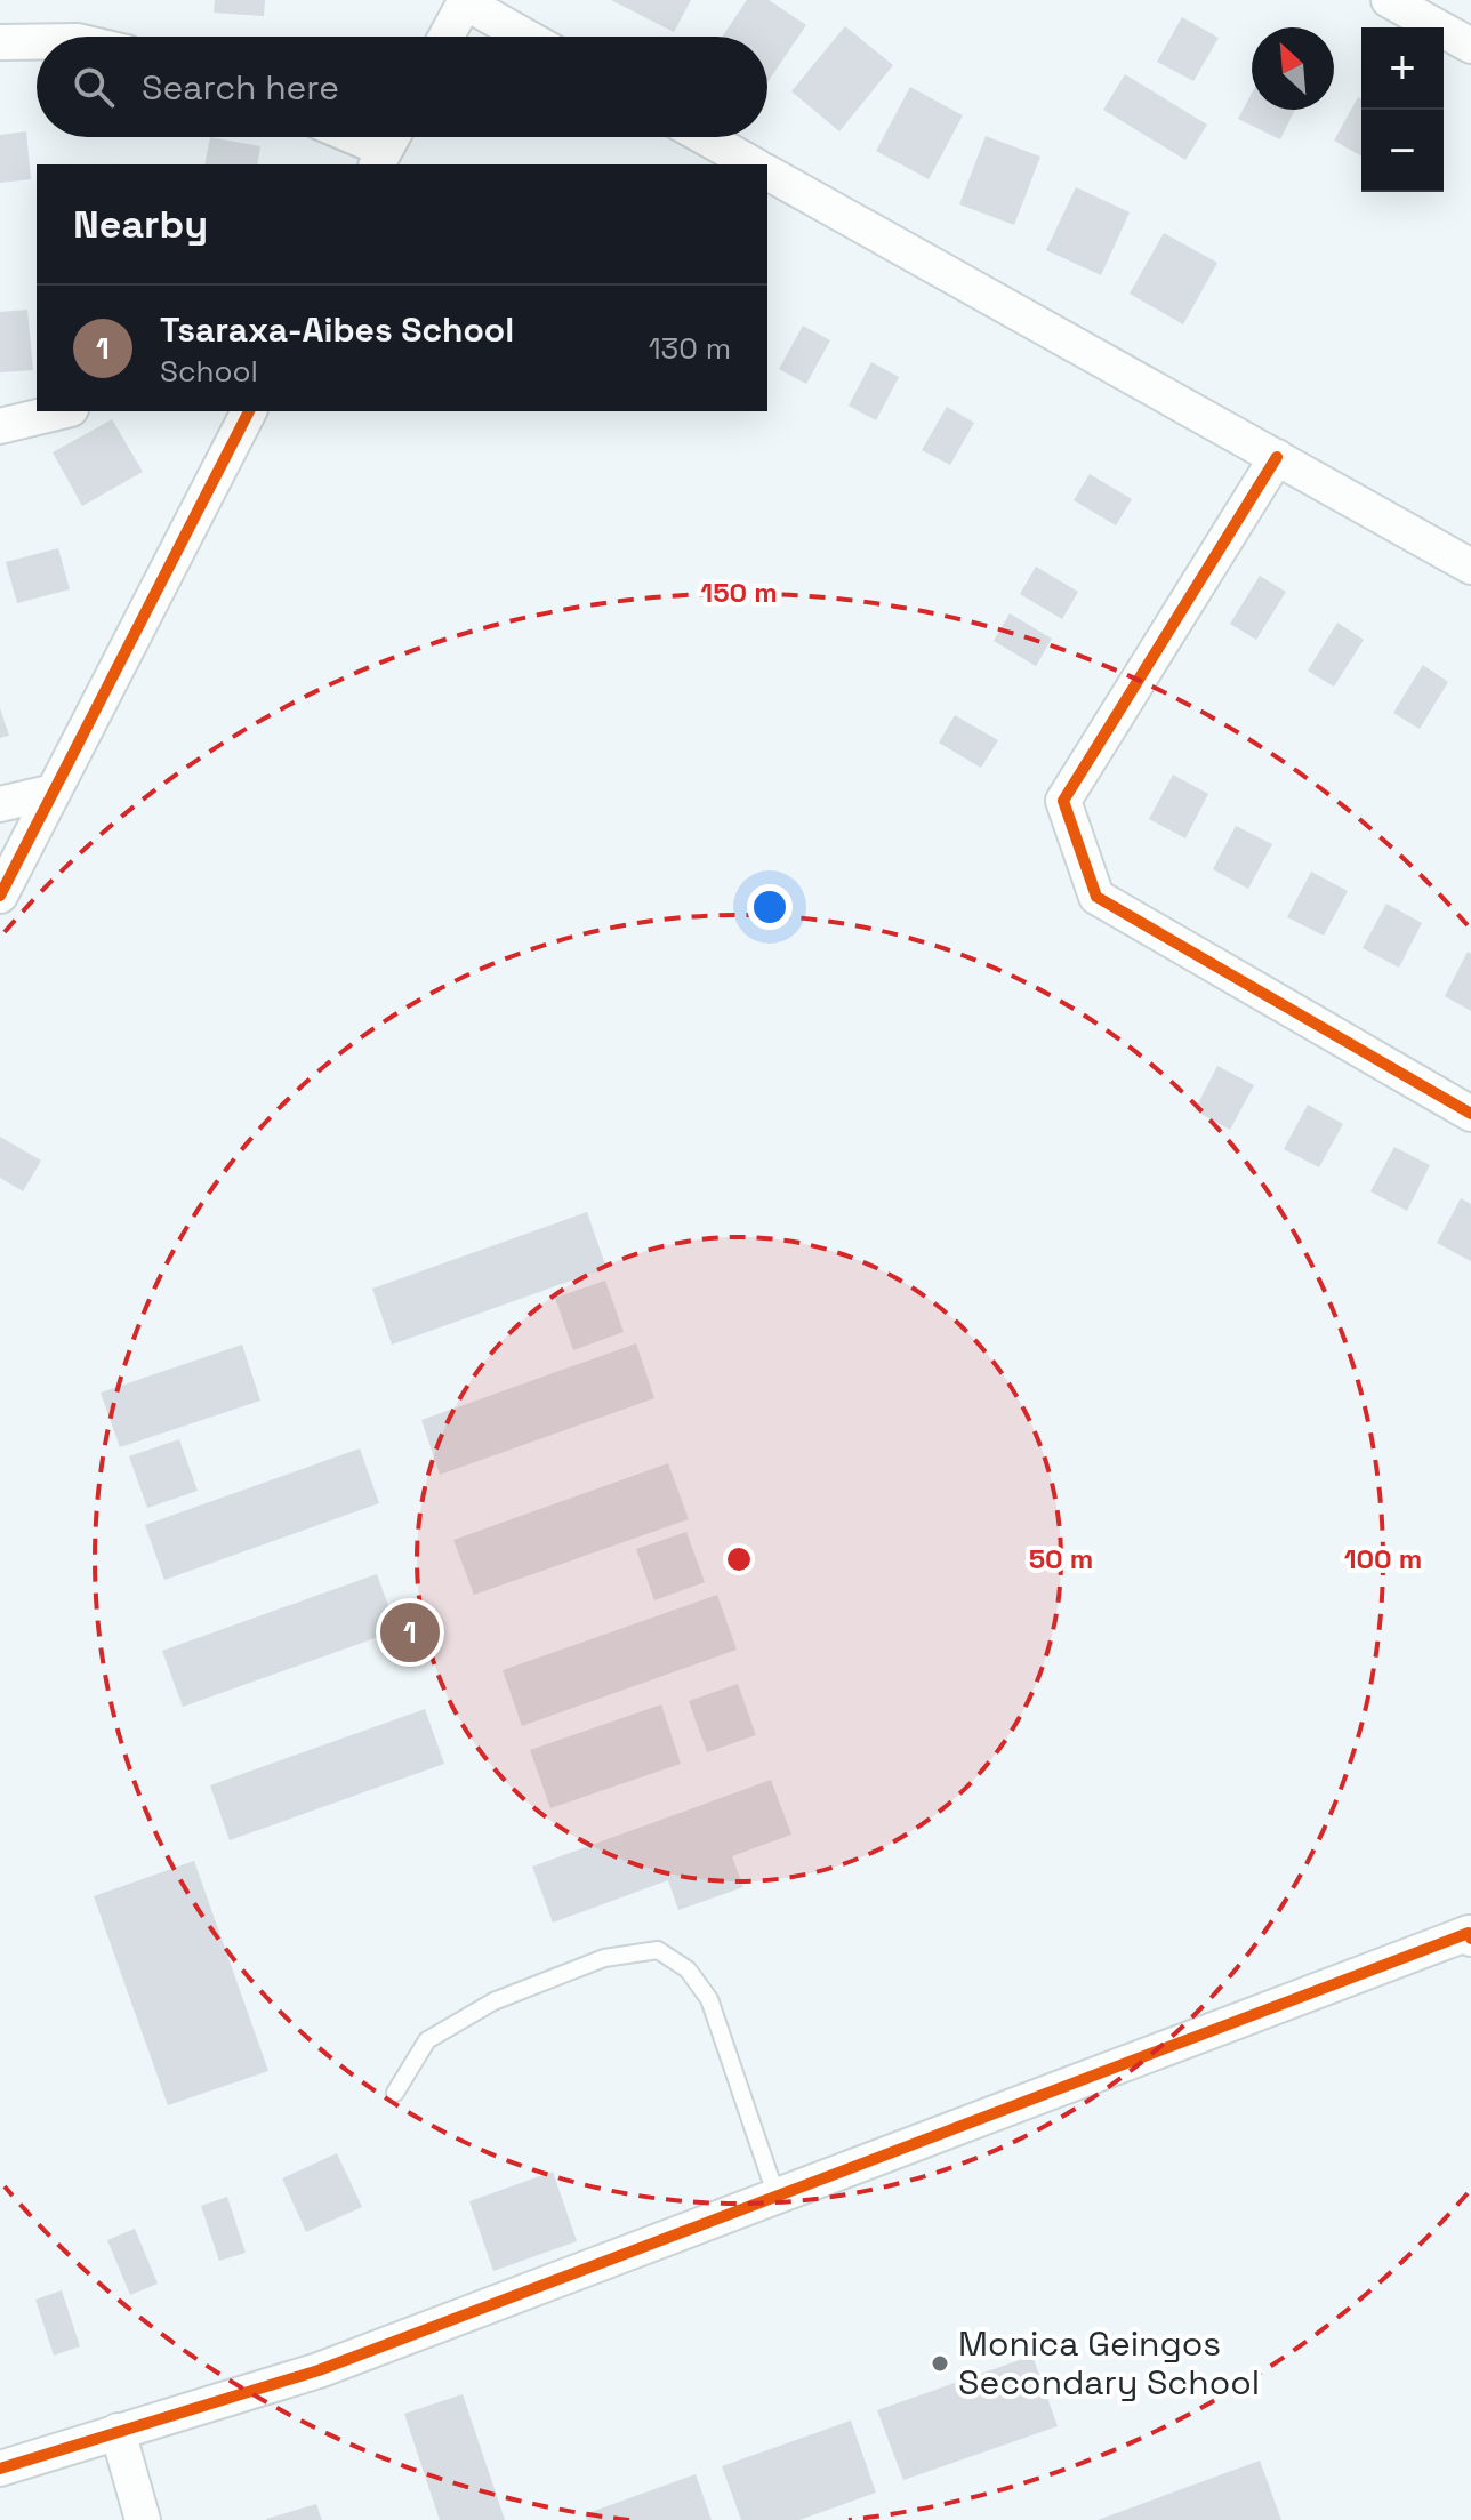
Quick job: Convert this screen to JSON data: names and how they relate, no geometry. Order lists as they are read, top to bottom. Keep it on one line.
{"places":["Monica Geingos Secondary School"],"north":"top left","page":{"map_buttons":["+","−"],"search":"Search here","heading":"Nearby","list":[{"mark":"1","name":"Tsaraxa-Aibes School","note":"School","value":"130 m"}],"pins":"1"},"rings":["150 m","50 m","100 m"]}
